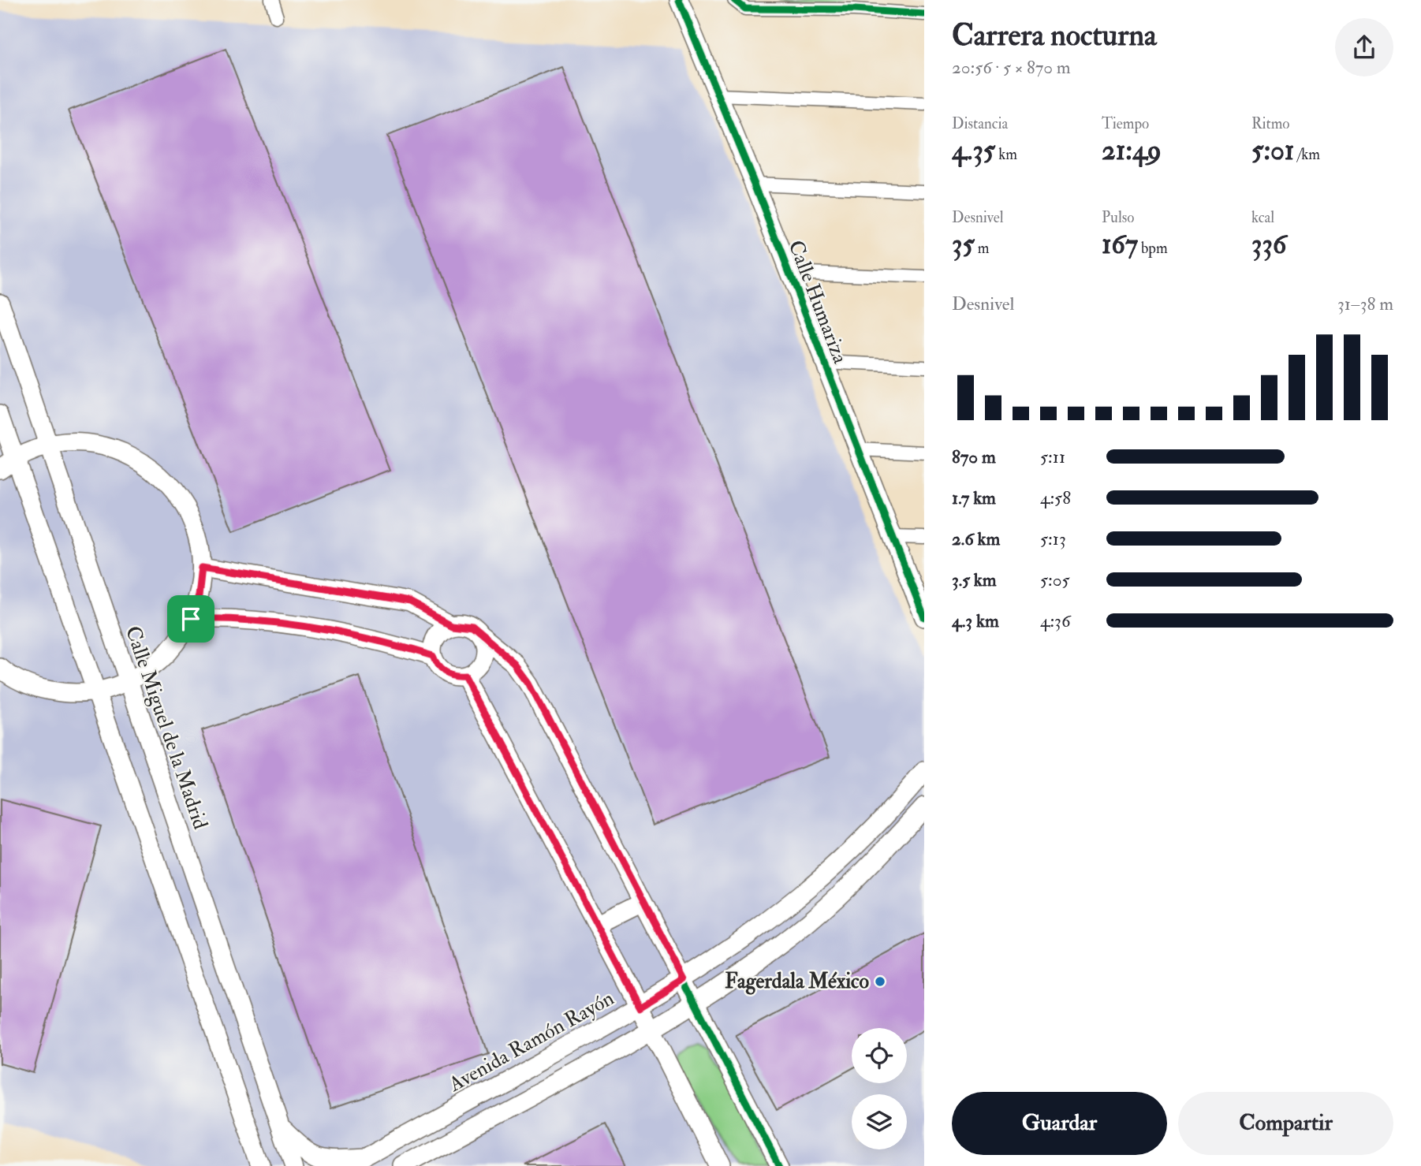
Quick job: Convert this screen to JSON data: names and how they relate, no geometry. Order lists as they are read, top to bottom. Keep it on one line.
{"streets":{"main road":["Calle Humariza","Calle Miguel de la Madrid","Avenida Ramón Rayón"]},"places":["Fagerdala México"],"page":{"heading":["Carrera nocturna","20:56 · 5 × 870 m"],"stats":[["Distancia","4.35 km"],["Tiempo","21:49"],["Ritmo","5:01 /km"],["Desnivel","35 m"],["Pulso","167 bpm"],["kcal","336"]],"chart":["Desnivel","31–38 m"],"list":[{"name":"870 m","note":"5:11"},{"name":"1.7 km","note":"4:58"},{"name":"2.6 km","note":"5:13"},{"name":"3.5 km","note":"5:05"},{"name":"4.3 km","note":"4:36"}],"buttons":["Guardar","Compartir"]}}
